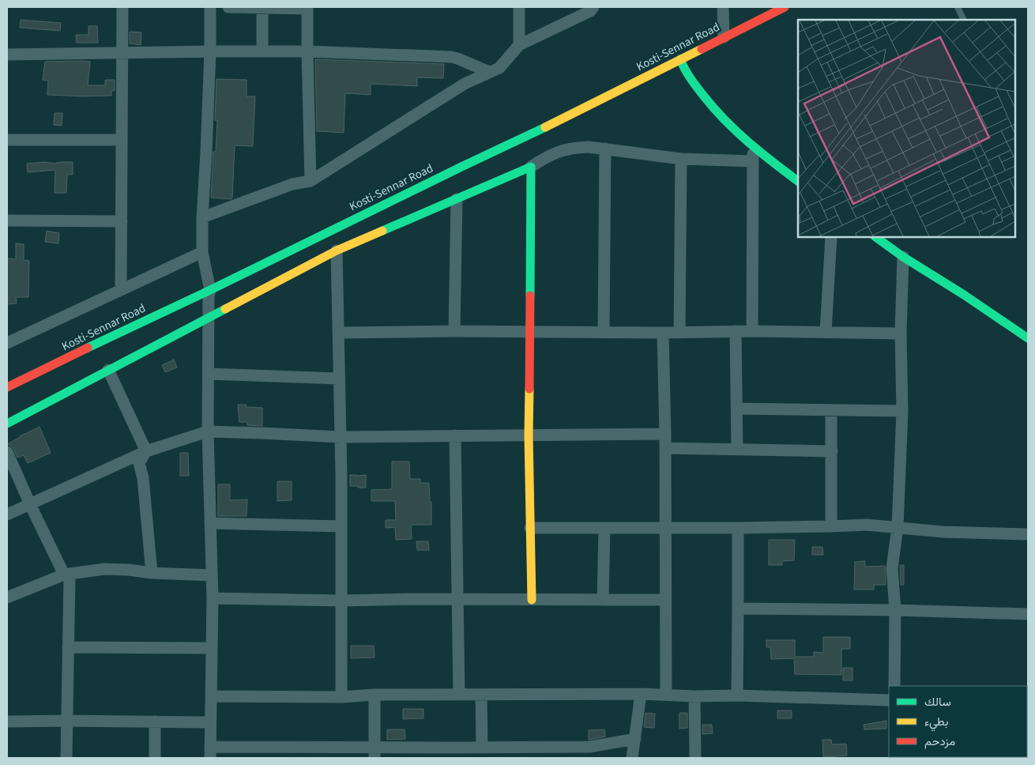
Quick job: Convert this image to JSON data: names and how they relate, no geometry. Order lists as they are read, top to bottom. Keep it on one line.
{"streets":{"main road":["Kosti-Sennar Road"]},"legend":["سالك","بطيء","مزدحم"]}
